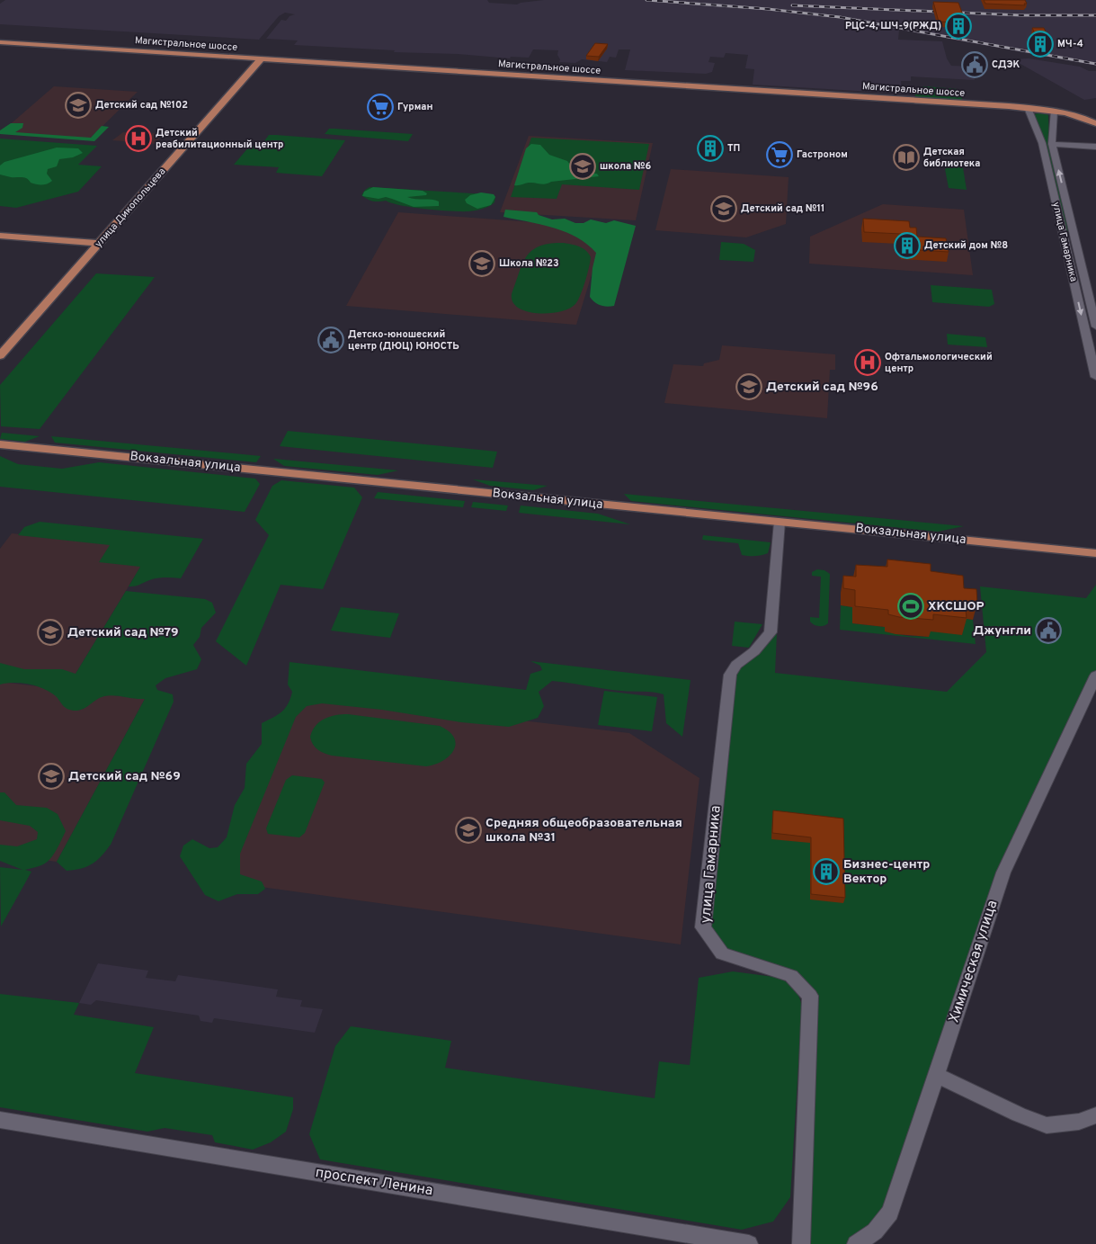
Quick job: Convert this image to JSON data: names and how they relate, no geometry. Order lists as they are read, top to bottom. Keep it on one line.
{"streets":{"main road":["Магистральное шоссе","улица Дикопольцева","Вокзальная улица"],"street":["улица Гамарника","Химическая улица","проспект Ленина"]},"crossings":[["Магистральное шоссе","улица Дикопольцева"],["Магистральное шоссе","улица Гамарника"],["улица Гамарника","Вокзальная улица"]],"places":{"building":["РЦС-4, ШЧ-9(РЖД)","МЧ-4","ТП","Детский дом №8","Бизнес-центр Вектор"],"public building":["СДЭК","Детско-юношеский центр (ДЮЦ) ЮНОСТЬ","Джунгли"],"school or university":["Детский сад №102","школа №6","Детский сад №11","Школа №23","Детский сад №96","Детский сад №79","Детский сад №69","Средняя общеобразовательная школа №31"],"supermarket":["Гурман","Гастроном"],"hospital":["Детский реабилитационный центр","Офтальмологический центр"],"library":["Детская библиотека"],"sports":["ХКСШОР"]}}
